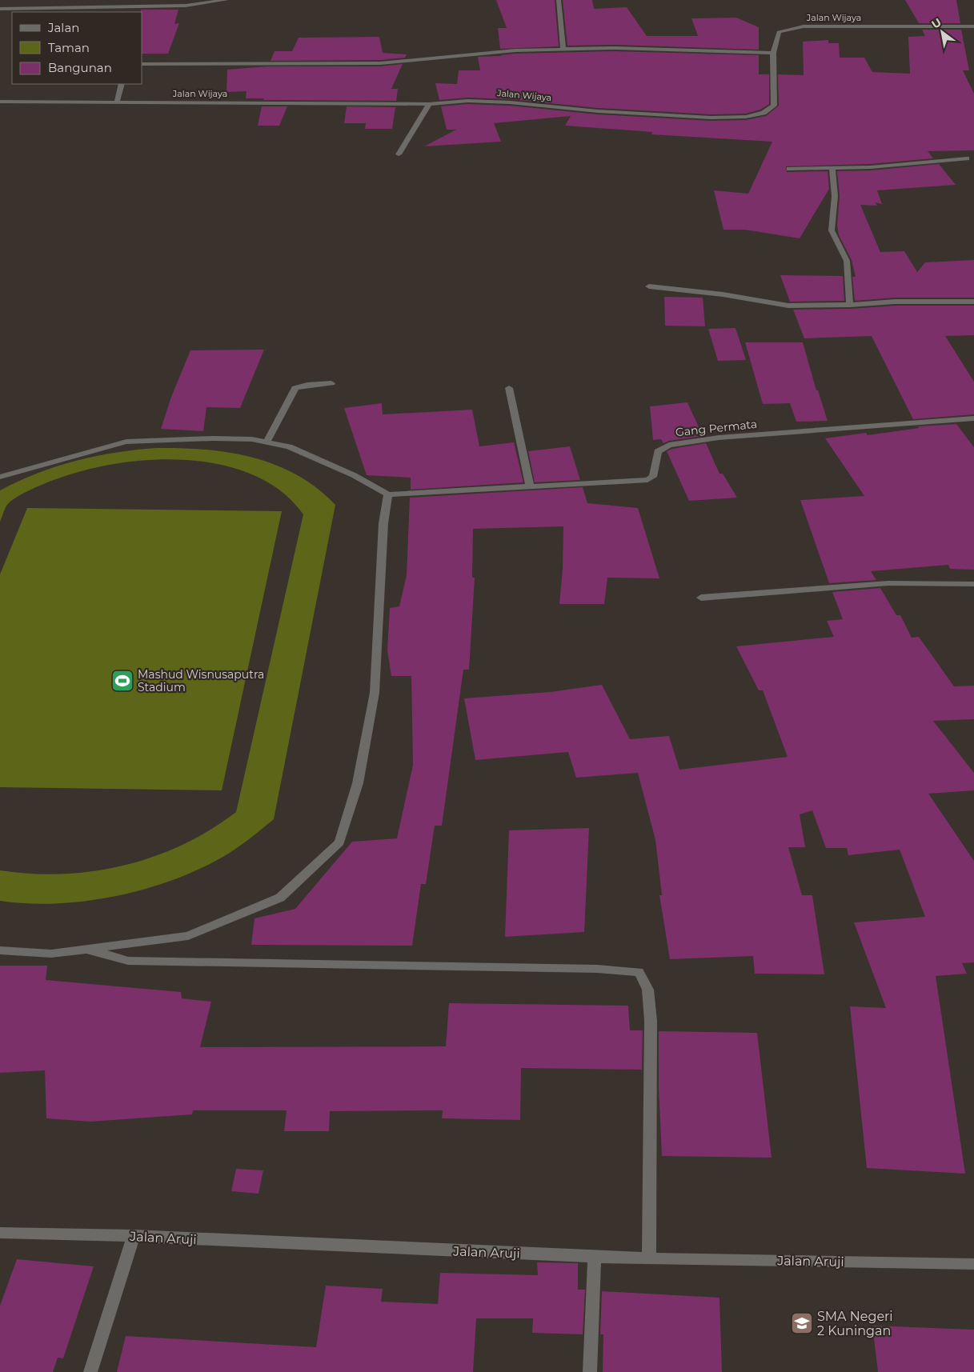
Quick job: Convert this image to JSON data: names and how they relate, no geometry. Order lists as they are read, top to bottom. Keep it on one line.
{"streets":{"street":["Jalan Wijaya","Gang Permata","Jalan Aruji"]},"places":{"sports":["Mashud Wisnusaputra Stadium"],"school or university":["SMA Negeri 2 Kuningan"]},"legend":["Jalan","Taman","Bangunan"],"north":"top left"}
